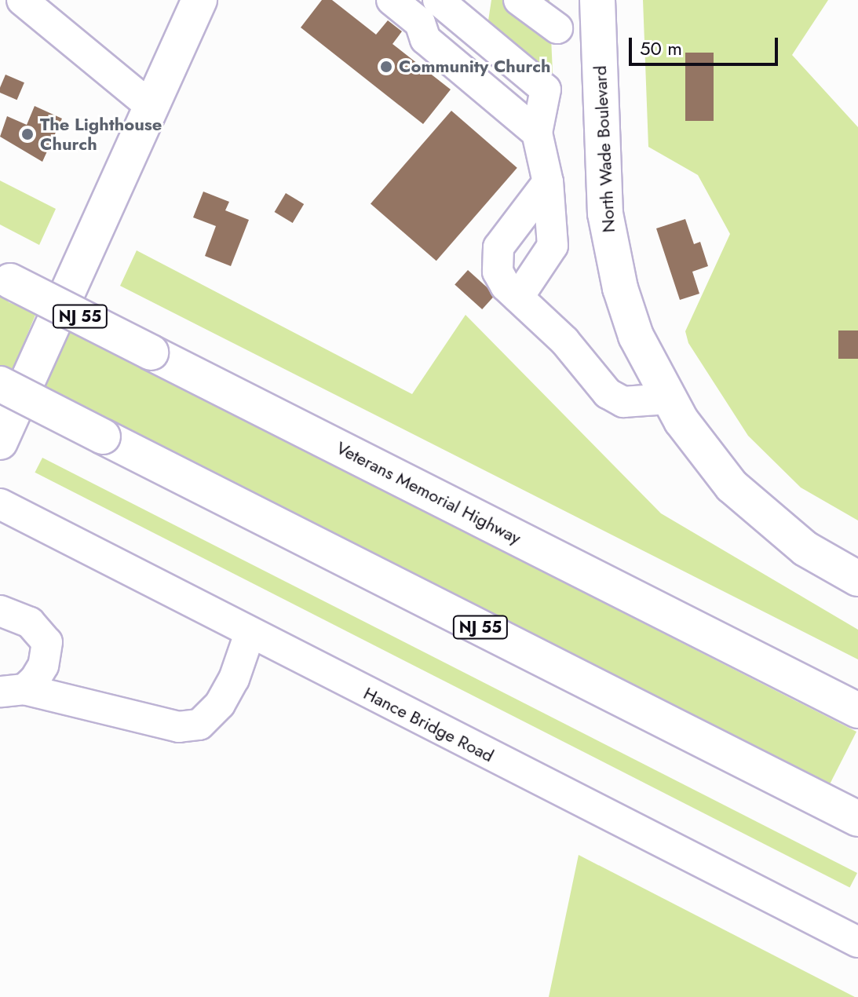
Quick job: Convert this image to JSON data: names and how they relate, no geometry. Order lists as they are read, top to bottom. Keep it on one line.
{"streets":{"main road":["North Wade Boulevard","NJ 55","Veterans Memorial Highway"],"street":["Hance Bridge Road"]},"places":["Community Church","The Lighthouse Church"],"scale_bar":"50 m"}
